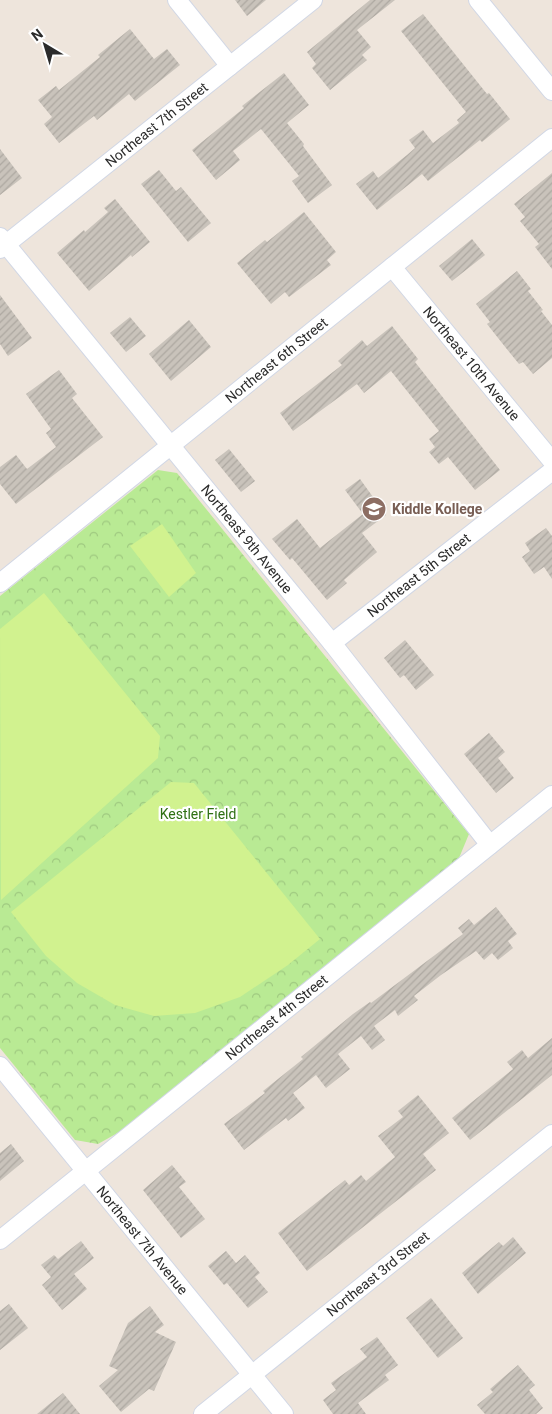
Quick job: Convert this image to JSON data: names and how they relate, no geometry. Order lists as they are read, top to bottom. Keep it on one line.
{"streets":{"street":["Northeast 7th Street","Northeast 6th Street","Northeast 10th Avenue","Northeast 9th Avenue","Northeast 5th Street","Northeast 4th Street","Northeast 7th Avenue","Northeast 3rd Street"]},"crossings":[["Northeast 7th Street","Northeast 9th Avenue"],["Northeast 6th Street","Northeast 10th Avenue"],["Northeast 6th Street","Northeast 9th Avenue"],["Northeast 9th Avenue","Northeast 5th Street"],["Northeast 9th Avenue","Northeast 4th Street"],["Northeast 4th Street","Northeast 7th Avenue"],["Northeast 7th Avenue","Northeast 3rd Street"]],"parks":["Kestler Field"],"places":{"school or university":["Kiddle Kollege"]},"north":"top left"}
